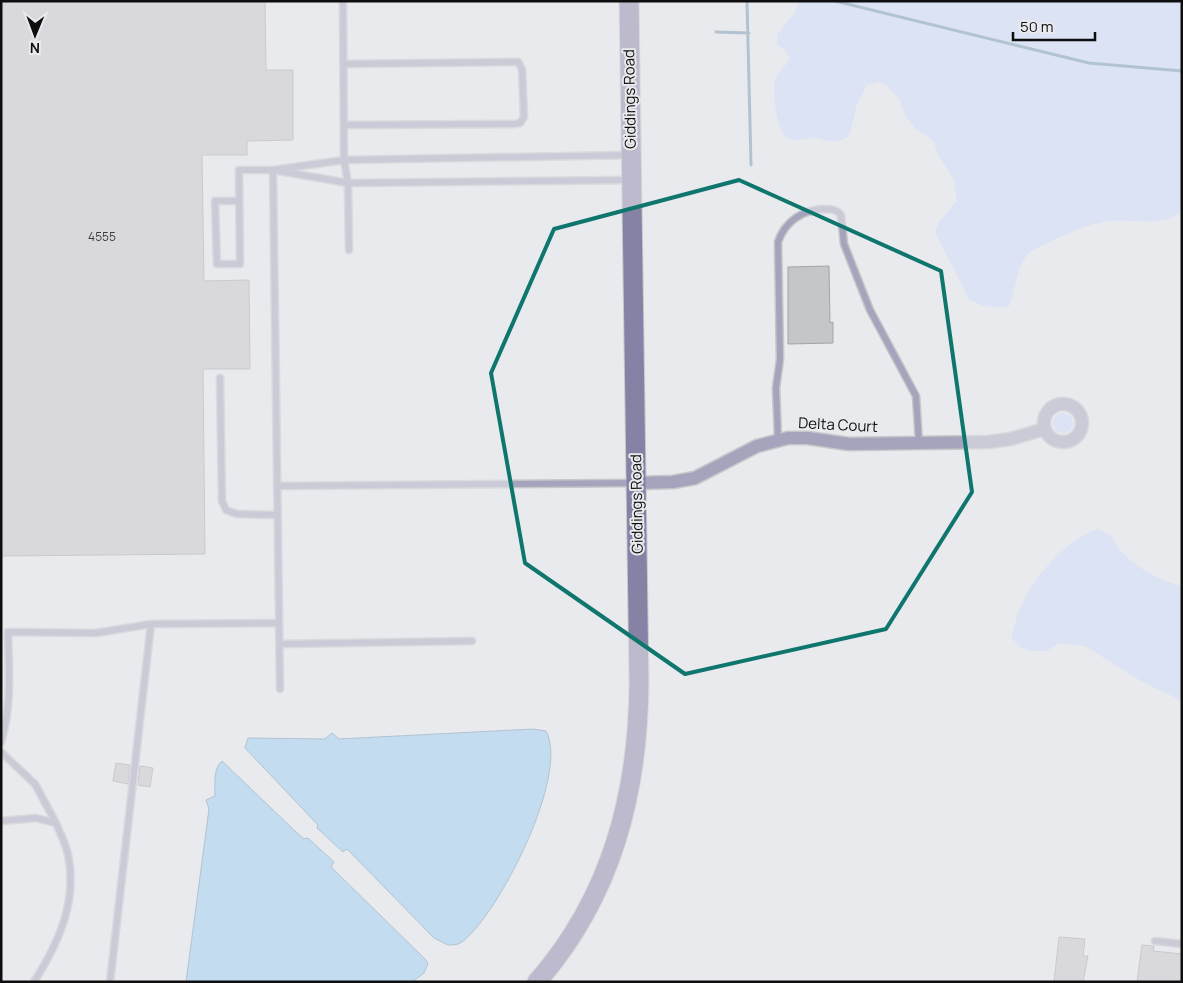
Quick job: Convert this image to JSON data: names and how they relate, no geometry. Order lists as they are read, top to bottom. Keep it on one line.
{"streets":{"main road":["Giddings Road"],"street":["Delta Court"]},"crossings":[["Giddings Road","Delta Court"]],"house_numbers":["4555"],"scale_bar":"50 m","north":"bottom"}
